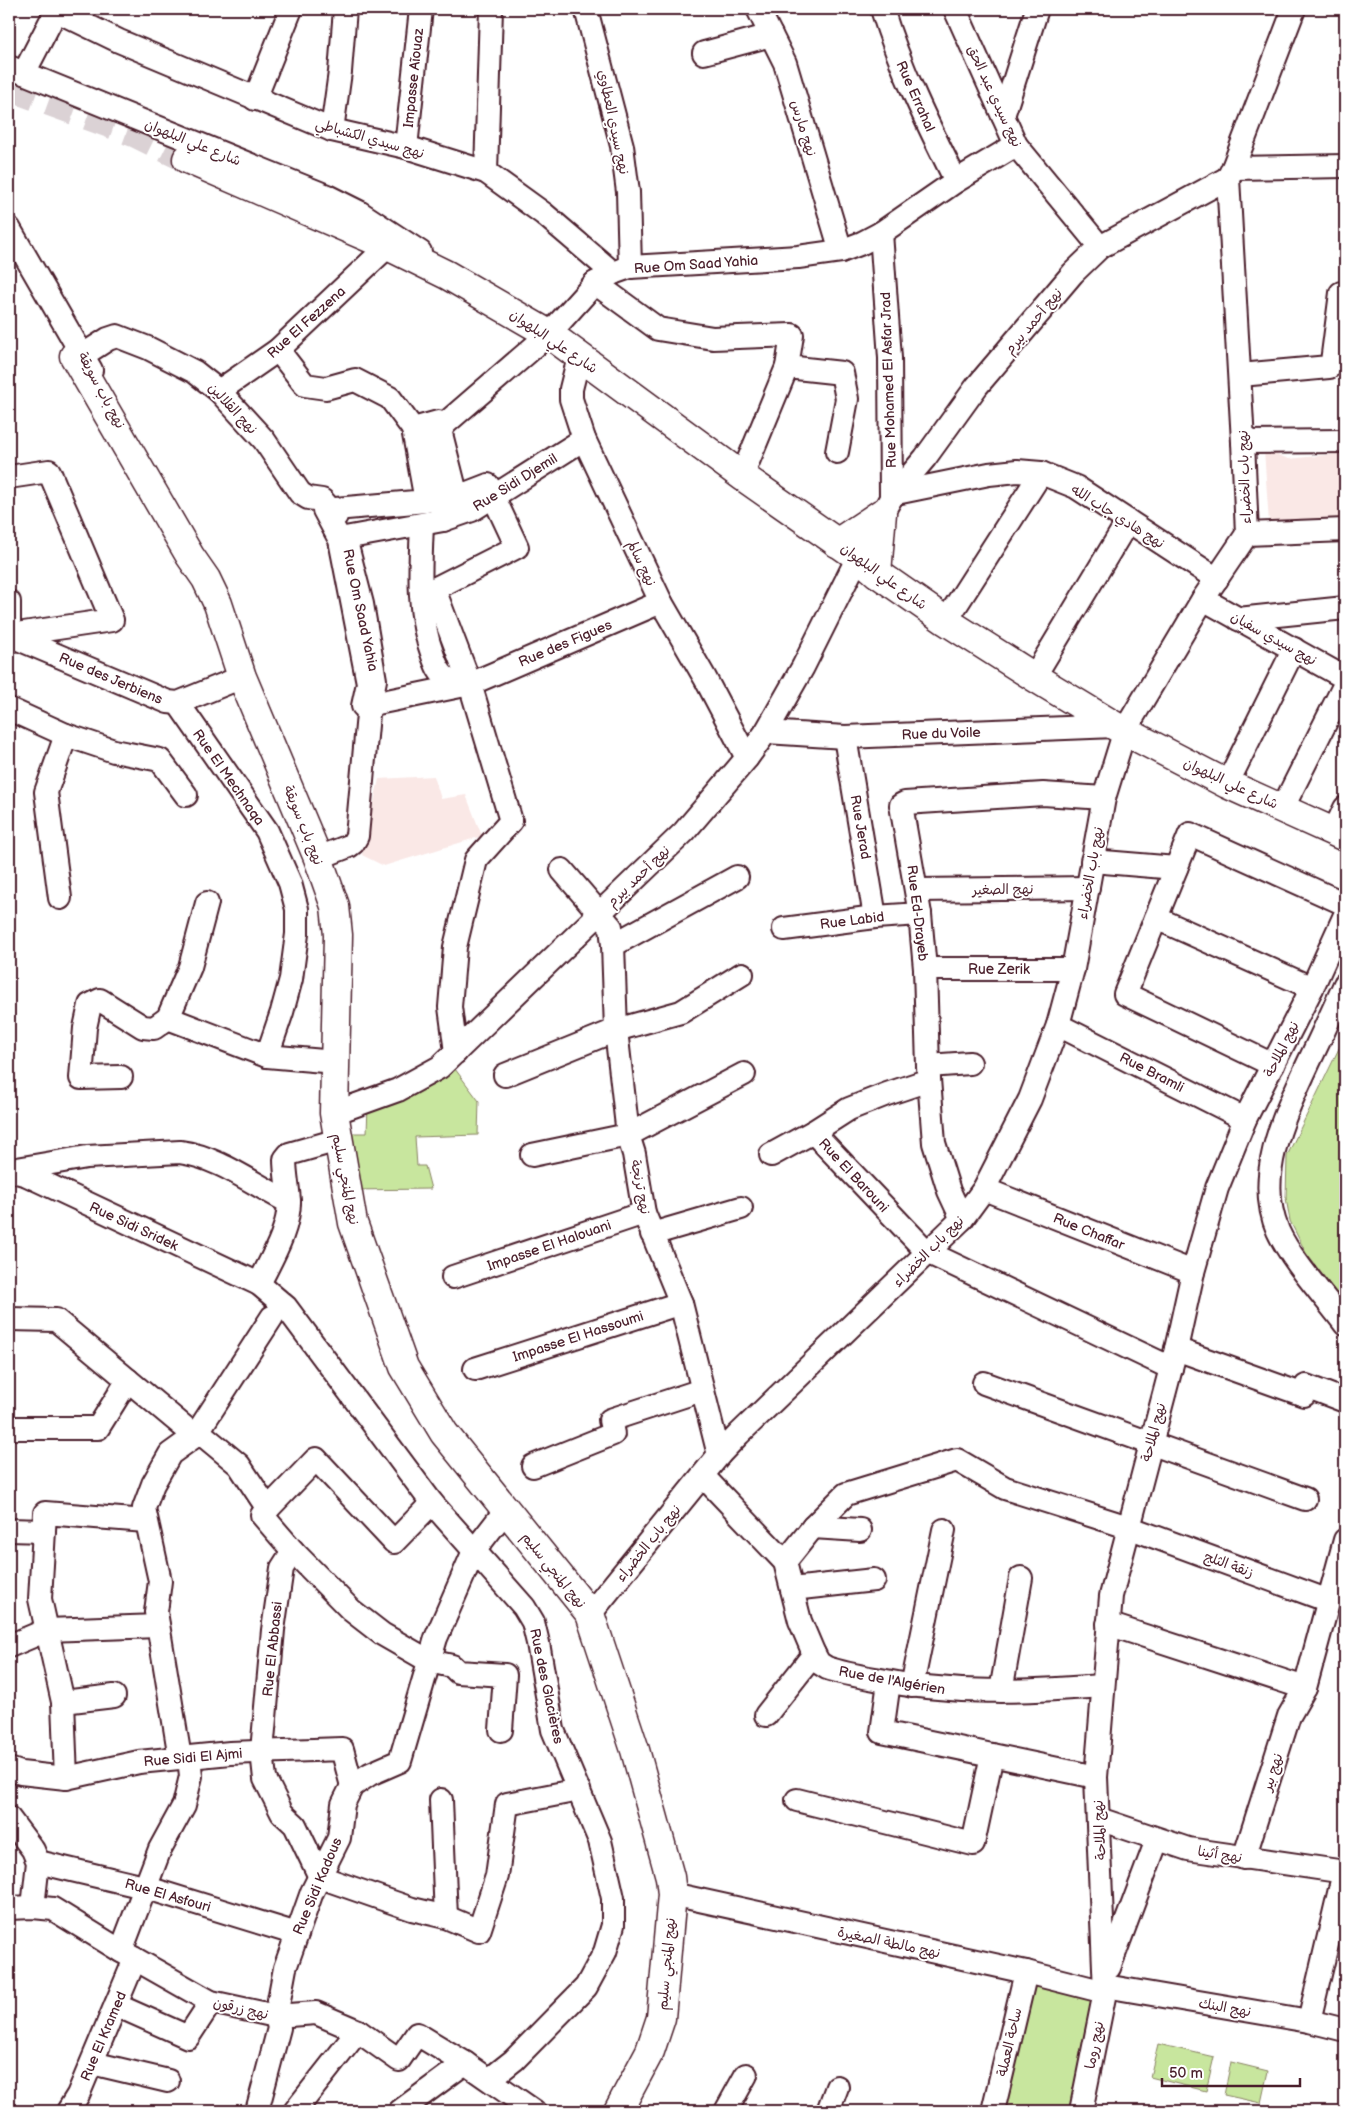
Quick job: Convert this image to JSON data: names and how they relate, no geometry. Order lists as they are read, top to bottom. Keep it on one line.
{"streets":{"main road":["شارع علي البلهوان","نهج باب سويقة","نهج المنجي سليم"],"street":["Impasse Aĩouaz","Rue Errahal","نهج سيدي عبد الحق","نهج سيدي العطاوي","نهج مارس","نهج سيدي الكشباطي","Rue Om Saad Yahia","نهج أحمد بيرم","Rue El Fezzena","Rue Mohamed El Asfar Jrad","نهج القلالين","نهج باب الخضراء","Rue Sidi Djemil","نهج هادي جاب الله","نهج سالم","نهج سيدي سفيان","Rue des Figues","Rue des Jerbiens","Rue du Voile","Rue El Mechnaqa","Rue Jerad","نهج الصغير","Rue Ed-Drayeb","Rue Labid","Rue Zerik","نهج الملاحة","Rue Bramli","Rue El Barouni","نهج ترنجة","Rue Sidi Sridek","Rue Chaffar","Impasse El Halouani","Impasse El Hassoumi","زنقة الثلج","Rue El Abbassi","Rue de l'Algérien","Rue des Glacières","Rue Sidi El Ajmi","نهج بير","نهج أثينا","Rue Sidi Kadous","Rue El Asfouri","نهج مالطة الصغيرة","نهج البنك","نهج زرقون","Rue El Kramed","ساحة العملة","نهج روما"]},"crossings":[["Impasse Aĩouaz","نهج سيدي الكشباطي"],["Rue Errahal","Rue Om Saad Yahia"],["نهج سيدي عبد الحق","Rue Om Saad Yahia"],["نهج سيدي عبد الحق","نهج أحمد بيرم"],["نهج سيدي العطاوي","نهج سيدي الكشباطي"],["نهج سيدي العطاوي","Rue Om Saad Yahia"],["نهج مارس","Rue Om Saad Yahia"],["نهج سيدي الكشباطي","Rue Om Saad Yahia"],["شارع علي البلهوان","نهج أحمد بيرم"],["شارع علي البلهوان","Rue El Fezzena"],["شارع علي البلهوان","نهج باب الخضراء"],["شارع علي البلهوان","نهج سالم"],["شارع علي البلهوان","Rue du Voile"],["Rue Om Saad Yahia","Rue Mohamed El Asfar Jrad"],["Rue Om Saad Yahia","نهج باب سويقة"],["Rue Om Saad Yahia","Rue Sidi Djemil"],["Rue Om Saad Yahia","Rue des Figues"],["نهج أحمد بيرم","Rue Mohamed El Asfar Jrad"],["نهج أحمد بيرم","نهج باب سويقة"],["نهج أحمد بيرم","نهج باب الخضراء"],["نهج أحمد بيرم","نهج هادي جاب الله"],["نهج أحمد بيرم","نهج سالم"],["نهج أحمد بيرم","Rue du Voile"],["نهج أحمد بيرم","نهج المنجي سليم"],["نهج أحمد بيرم","نهج ترنجة"],["Rue El Fezzena","نهج القلالين"],["Rue Mohamed El Asfar Jrad","نهج هادي جاب الله"],["نهج باب سويقة","نهج القلالين"],["نهج باب سويقة","Rue des Jerbiens"],["نهج باب سويقة","نهج المنجي سليم"],["نهج باب الخضراء","نهج هادي جاب الله"],["نهج باب الخضراء","نهج سيدي سفيان"],["نهج باب الخضراء","Rue du Voile"],["نهج باب الخضراء","نهج الصغير"],["نهج باب الخضراء","Rue Ed-Drayeb"],["نهج باب الخضراء","Rue Zerik"],["نهج باب الخضراء","Rue Bramli"],["نهج باب الخضراء","Rue El Barouni"],["نهج باب الخضراء","نهج المنجي سليم"],["نهج باب الخضراء","نهج ترنجة"],["نهج باب الخضراء","Rue Chaffar"],["نهج باب الخضراء","Rue de l'Algérien"],["Rue Sidi Djemil","نهج سالم"],["نهج سالم","Rue des Figues"],["Rue des Jerbiens","Rue El Mechnaqa"],["Rue du Voile","Rue Jerad"],["Rue Jerad","Rue Labid"],["نهج الصغير","Rue Ed-Drayeb"],["Rue Ed-Drayeb","Rue Labid"],["Rue Ed-Drayeb","Rue Zerik"],["نهج الملاحة","Rue Bramli"],["نهج الملاحة","Rue Chaffar"],["نهج الملاحة","زنقة الثلج"],["نهج الملاحة","Rue de l'Algérien"],["نهج الملاحة","نهج أثينا"],["نهج الملاحة","نهج مالطة الصغيرة"],["نهج الملاحة","نهج البنك"],["نهج الملاحة","نهج روما"],["نهج المنجي سليم","نهج مالطة الصغيرة"],["نهج ترنجة","Impasse El Halouani"],["نهج ترنجة","Impasse El Hassoumi"],["Rue Sidi Sridek","Rue des Glacières"],["زنقة الثلج","Rue de l'Algérien"],["زنقة الثلج","نهج بير"],["Rue El Abbassi","Rue Sidi El Ajmi"],["Rue El Abbassi","Rue Sidi Kadous"],["Rue Sidi El Ajmi","Rue Sidi Kadous"],["Rue Sidi El Ajmi","Rue El Kramed"],["نهج بير","نهج أثينا"],["Rue Sidi Kadous","Rue El Asfouri"],["Rue Sidi Kadous","نهج زرقون"],["Rue El Asfouri","Rue El Kramed"],["نهج مالطة الصغيرة","نهج البنك"],["نهج مالطة الصغيرة","ساحة العملة"],["نهج مالطة الصغيرة","نهج روما"],["نهج البنك","نهج روما"],["نهج زرقون","Rue El Kramed"]],"scale_bar":"50 m"}
